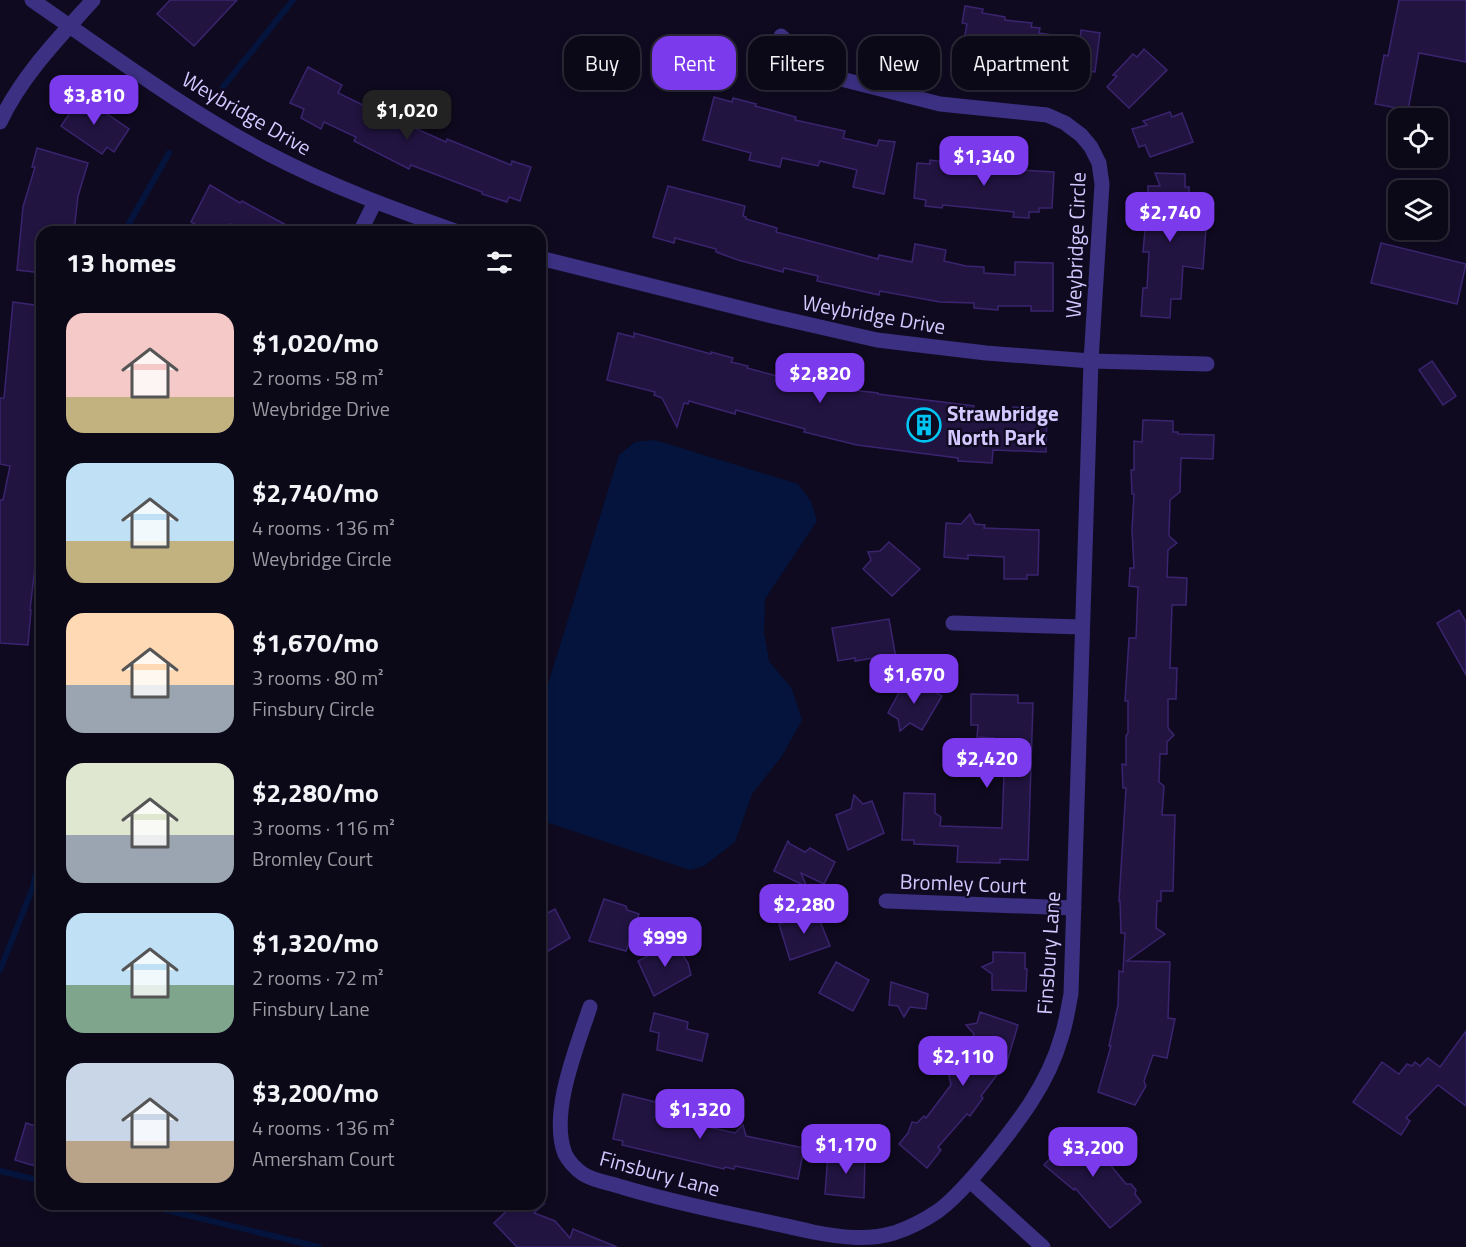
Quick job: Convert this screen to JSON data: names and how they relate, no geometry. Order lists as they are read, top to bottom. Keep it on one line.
{"streets":{"street":["Weybridge Drive","Weybridge Circle","Bromley Court","Finsbury Lane"]},"crossings":[["Weybridge Drive","Weybridge Circle"],["Weybridge Drive","Finsbury Lane"],["Weybridge Circle","Finsbury Lane"],["Bromley Court","Finsbury Lane"]],"places":{"building":["Strawbridge North Park"]},"page":{"chip":["Buy","Rent","Filters","New","Apartment"],"price":["$3,810","$1,020","$1,340","$2,740","$2,820","$1,670","$2,420","$2,280","$999","$2,110","$1,320","$1,170","$3,200"],"heading":"13 homes","list":[{"name":"$1,020/mo","note":"2 rooms · 58 m² · Weybridge Drive"},{"name":"$2,740/mo","note":"4 rooms · 136 m² · Weybridge Circle"},{"name":"$1,670/mo","note":"3 rooms · 80 m² · Finsbury Circle"},{"name":"$2,280/mo","note":"3 rooms · 116 m² · Bromley Court"},{"name":"$1,320/mo","note":"2 rooms · 72 m² · Finsbury Lane"},{"name":"$3,200/mo","note":"4 rooms · 136 m² · Amersham Court"}]}}
